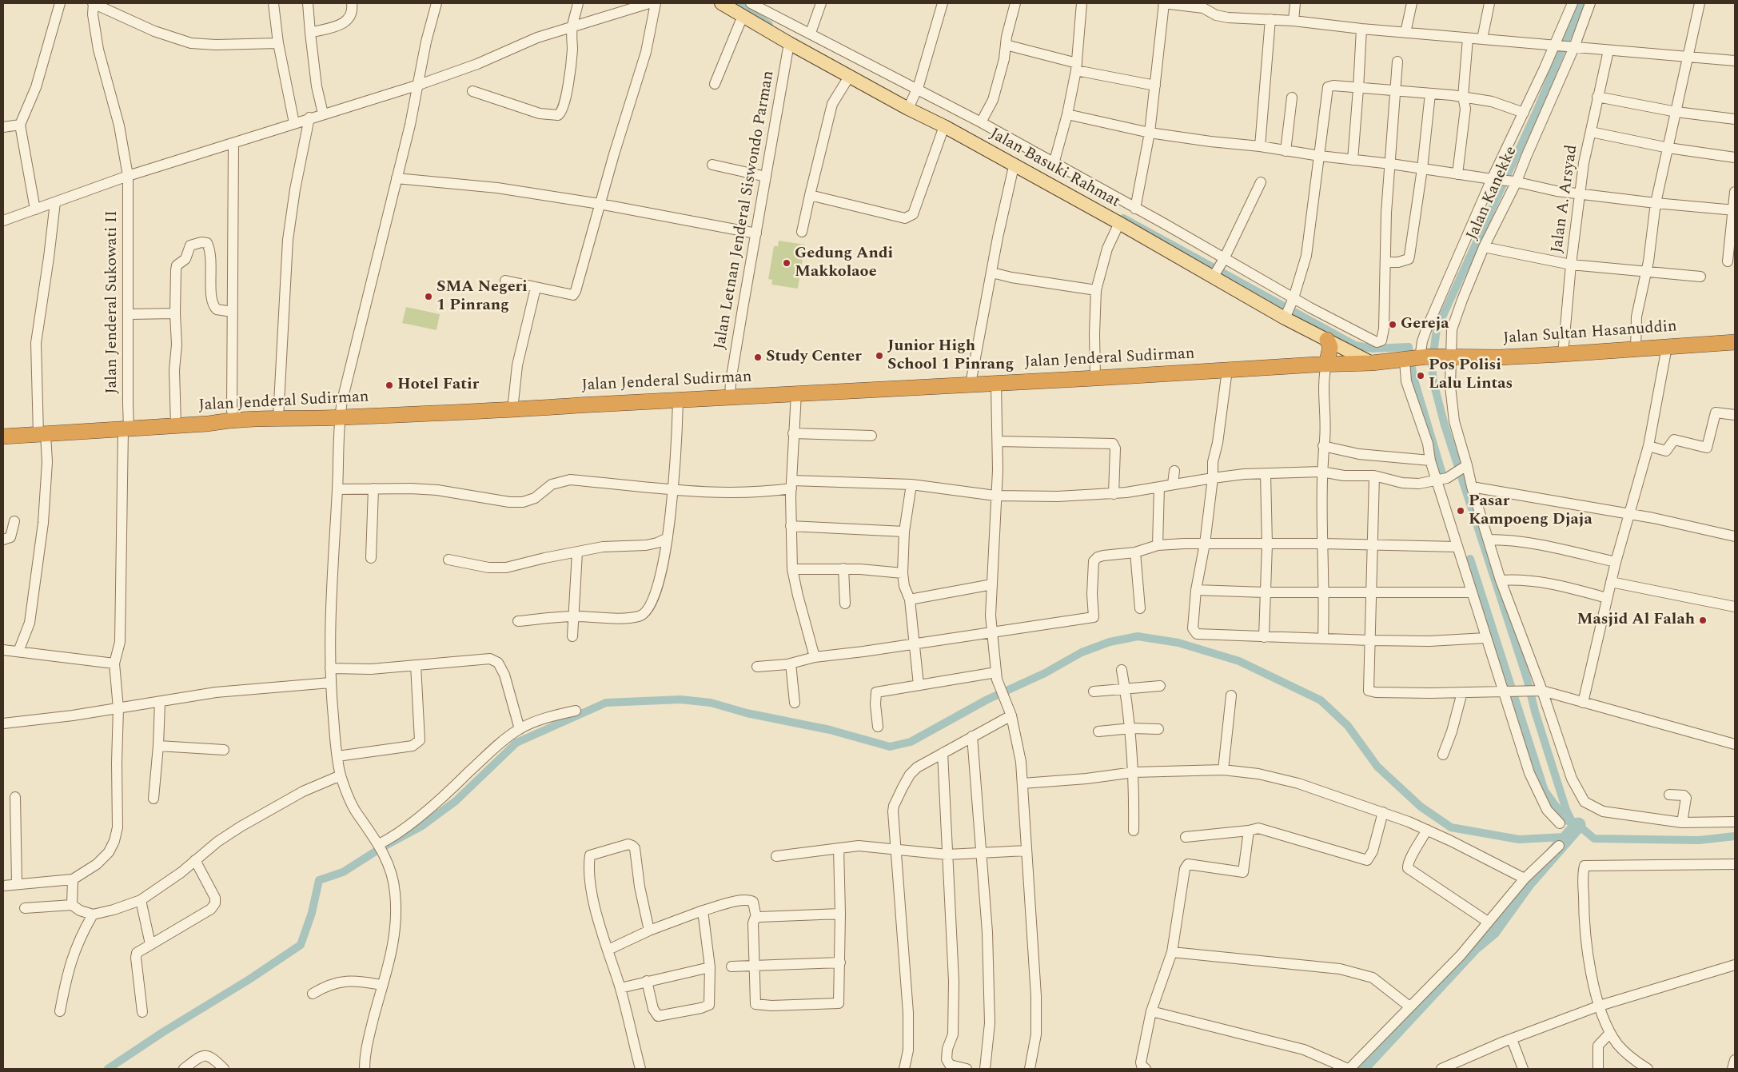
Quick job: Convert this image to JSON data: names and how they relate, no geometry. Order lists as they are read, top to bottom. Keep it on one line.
{"streets":{"highway":["Jalan Sultan Hasanuddin","Jalan Jenderal Sudirman"],"main road":["Jalan Basuki Rahmat"],"street":["Jalan Kanekke","Jalan A. Arsyad","Jalan Letnan Jenderal Siswondo Parman","Jalan Jenderal Sukowati II"]},"crossings":[["Jalan Basuki Rahmat","Jalan Letnan Jenderal Siswondo Parman"],["Jalan Basuki Rahmat","Jalan Jenderal Sudirman"],["Jalan Kanekke","Jalan Sultan Hasanuddin"],["Jalan A. Arsyad","Jalan Sultan Hasanuddin"],["Jalan Letnan Jenderal Siswondo Parman","Jalan Jenderal Sudirman"],["Jalan Jenderal Sukowati II","Jalan Jenderal Sudirman"],["Jalan Sultan Hasanuddin","Jalan Jenderal Sudirman"]],"places":["Gedung Andi Makkolaoe","SMA Negeri 1 Pinrang","Gereja","Junior High School 1 Pinrang","Study Center","Pos Polisi Lalu Lintas","Hotel Fatir","Pasar Kampoeng Djaja","Masjid Al Falah"]}
